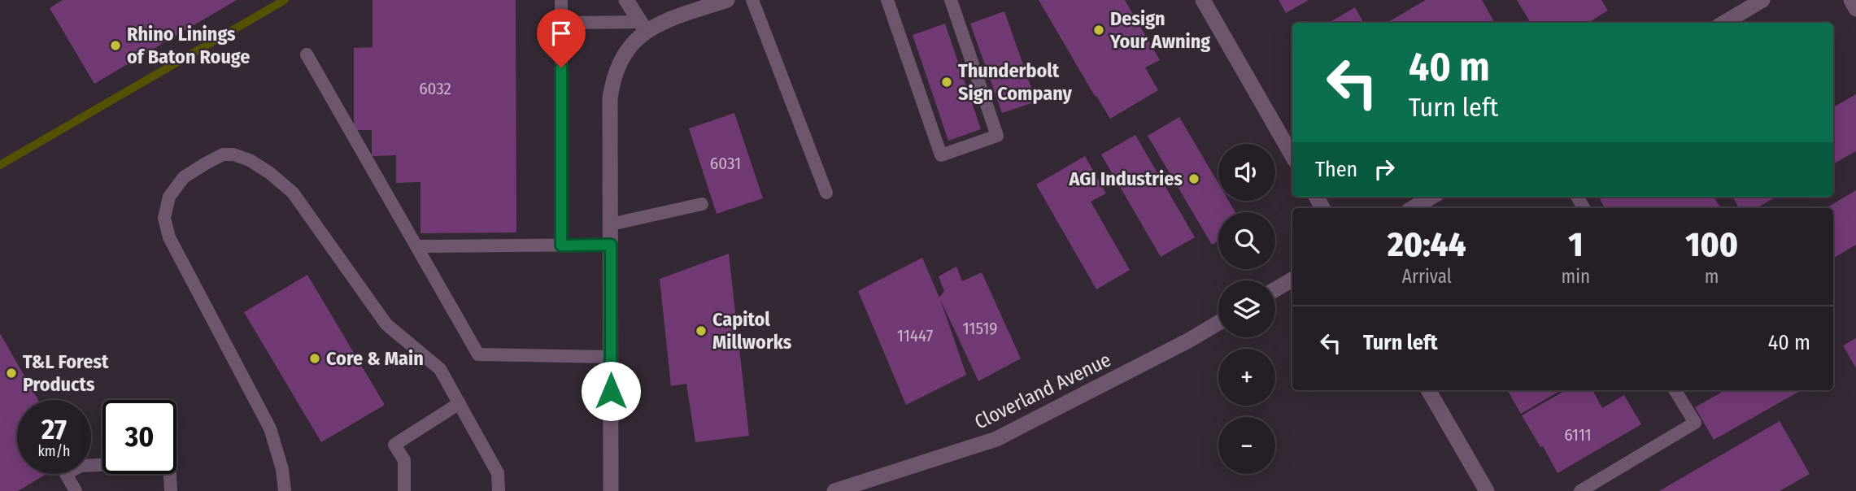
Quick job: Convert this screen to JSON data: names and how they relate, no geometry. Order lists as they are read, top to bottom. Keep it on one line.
{"streets":{"street":["Cloverland Avenue"]},"places":["Design Your Awning","Rhino Linings of Baton Rouge","Thunderbolt Sign Company","AGI Industries","Capitol Millworks","Core & Main","T&L Forest Products"],"house_numbers":["6032","6031","11519","11447","6111"],"page":{"turn":["40 m","Turn left"],"then":"Then","map_buttons":["+","−"],"eta":["20:44","Arrival","1","min","100","m"],"list":[{"name":"Turn left","value":"40 m"}],"speed":"27 km/h","limit":"30"}}
